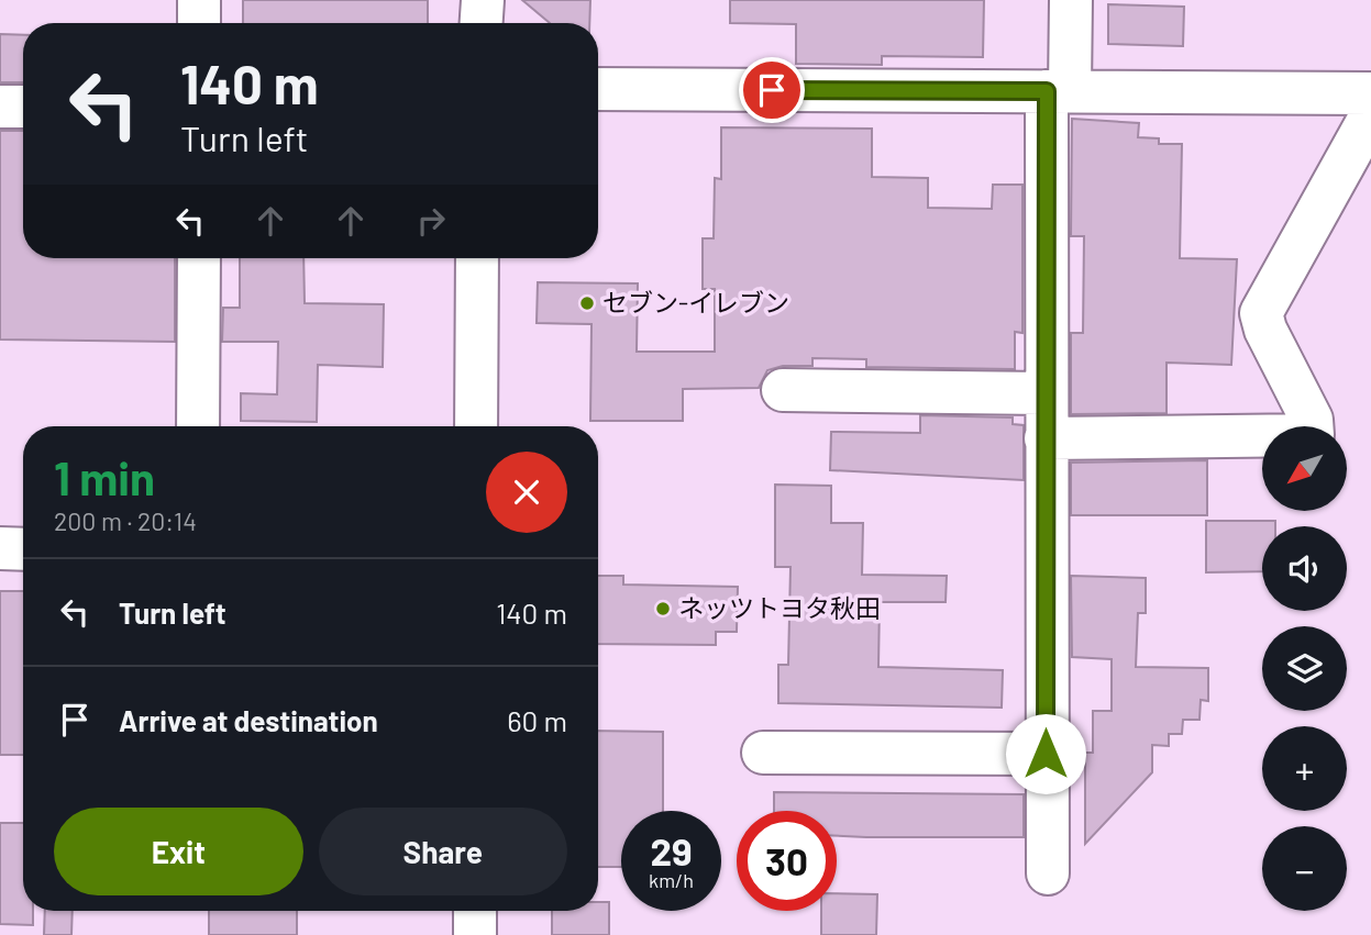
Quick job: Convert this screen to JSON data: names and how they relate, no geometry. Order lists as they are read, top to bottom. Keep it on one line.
{"places":["セブン-イレブン","ネッツトヨタ秋田"],"north":"bottom left","page":{"turn":["140 m","Turn left"],"map_buttons":["+","−"],"heading":["1 min","200 m · 20:14"],"list":[{"name":"Turn left","value":"140 m"},{"name":"Arrive at destination","value":"60 m"}],"buttons":["Exit","Share"],"speed":"29 km/h","limit":"30"}}
